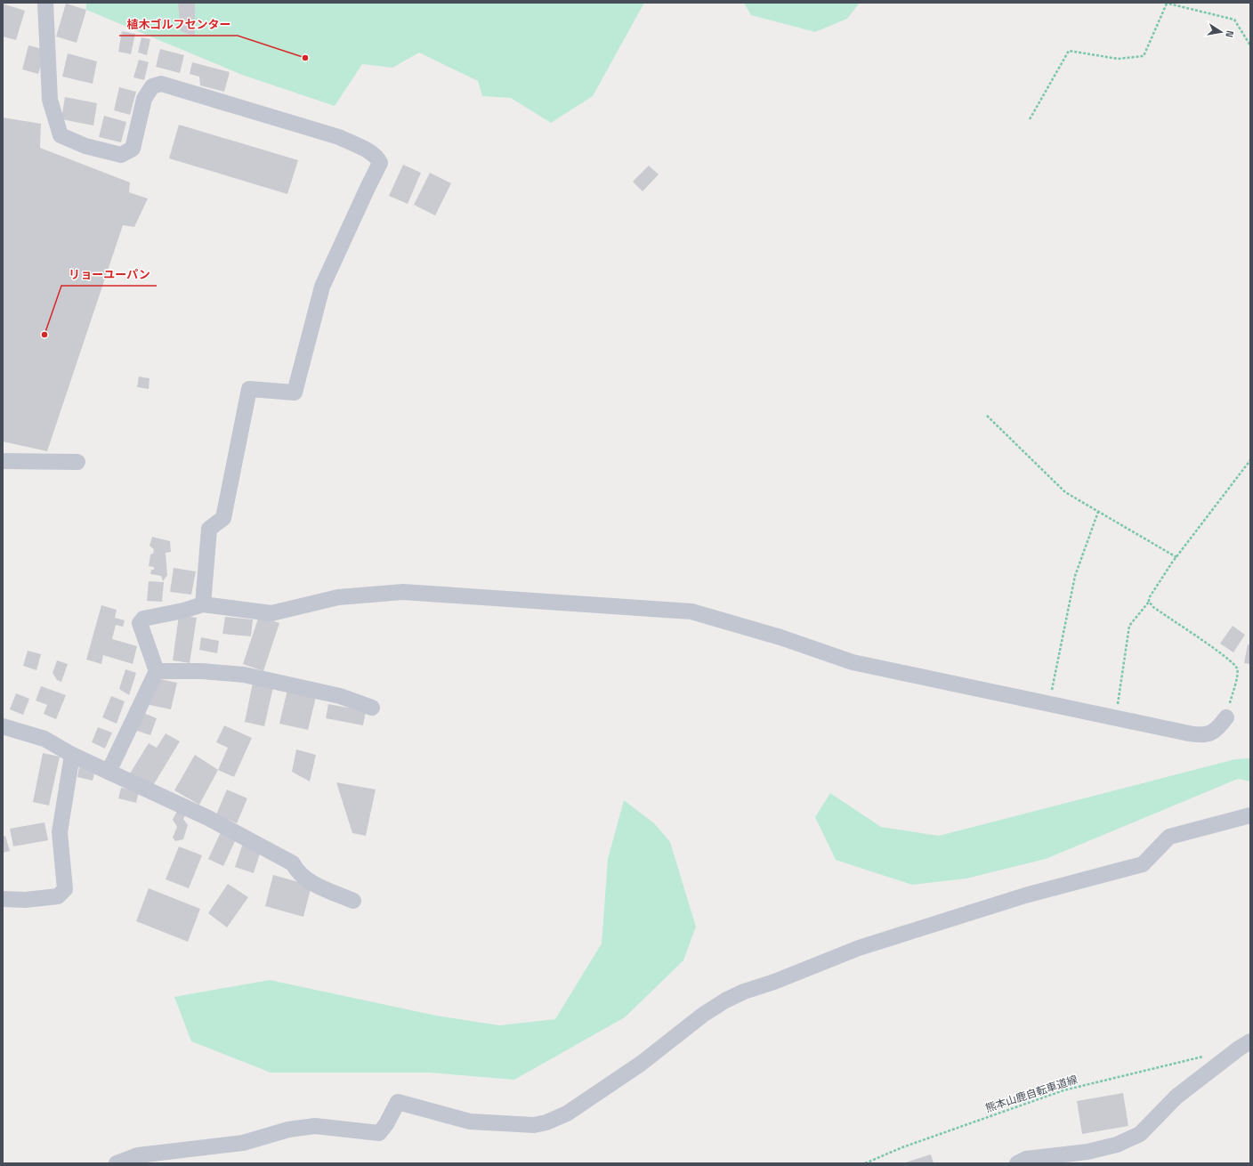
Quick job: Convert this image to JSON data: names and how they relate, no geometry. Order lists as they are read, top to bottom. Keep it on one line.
{"streets":{"path":["熊本山鹿自転車道線"]},"places":["植木ゴルフセンター","リョーユーパン"],"north":"right"}
